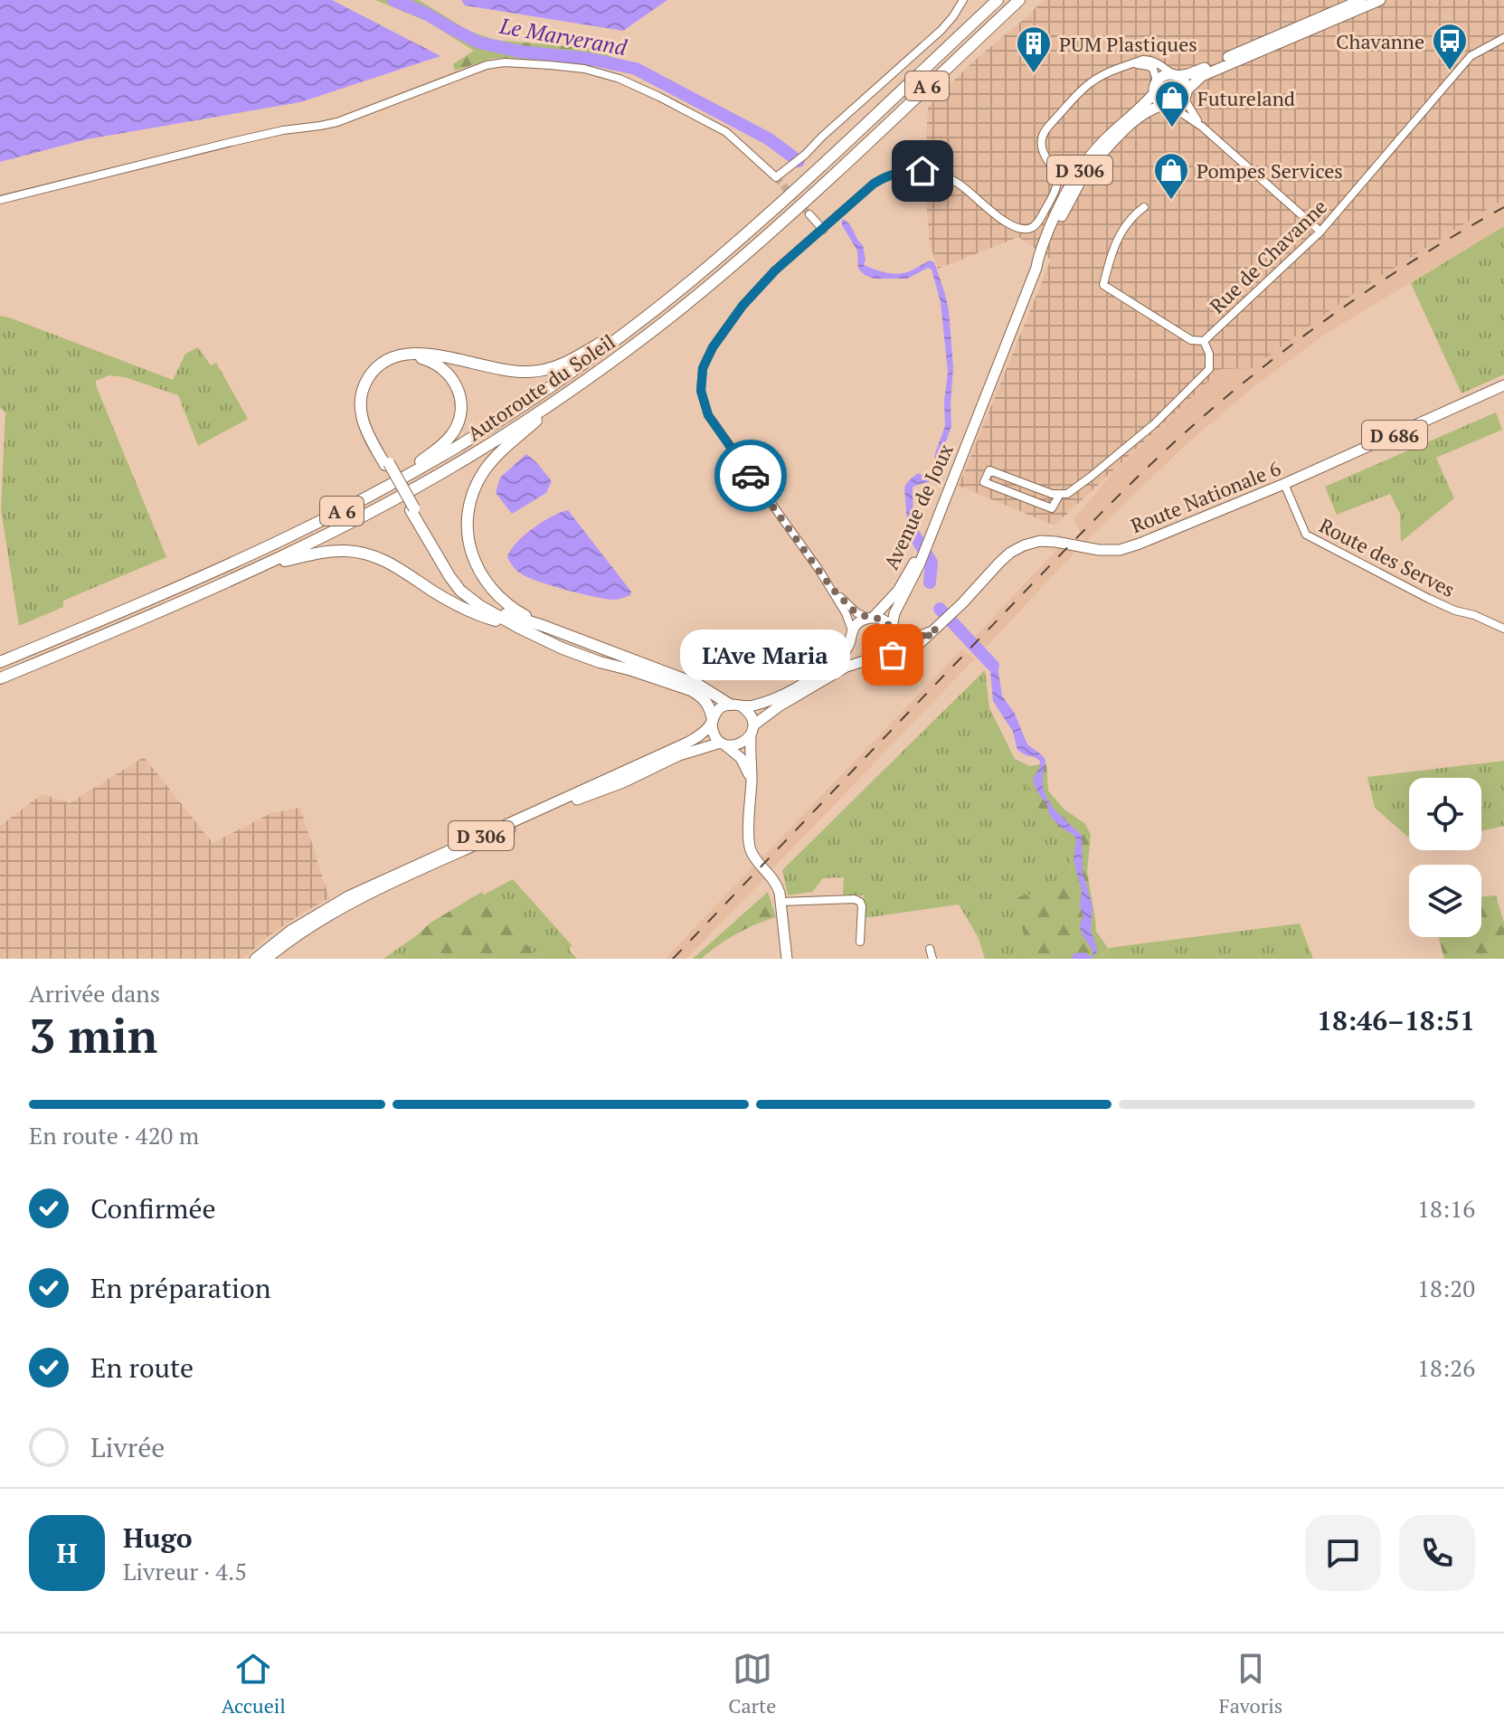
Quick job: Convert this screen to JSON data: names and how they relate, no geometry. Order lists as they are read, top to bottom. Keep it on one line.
{"streets":{"highway":["A 6","Autoroute du Soleil"],"main road":["D 306","D 686","Route Nationale 6","Avenue de Joux"],"street":["Rue de Chavanne","Route des Serves"]},"crossings":[["Route Nationale 6","Avenue de Joux"],["Route Nationale 6","Route des Serves"]],"water":["Le Marverand"],"places":{"bus stop":["Chavanne"],"building":["PUM Plastiques"],"shop":["Futureland","Pompes Services"],"other":["L'Ave Maria"]},"page":{"bubble":"L'Ave Maria","heading":["3 min","Arrivée dans","18:46–18:51"],"panel":["Hugo","Livreur · 4.5"],"bar":"En route · 420 m","list":[["Confirmée","18:16"],["En préparation","18:20"],["En route","18:26"],"Livrée"],"round":"H","tabs":["Accueil","Carte","Favoris"]}}
